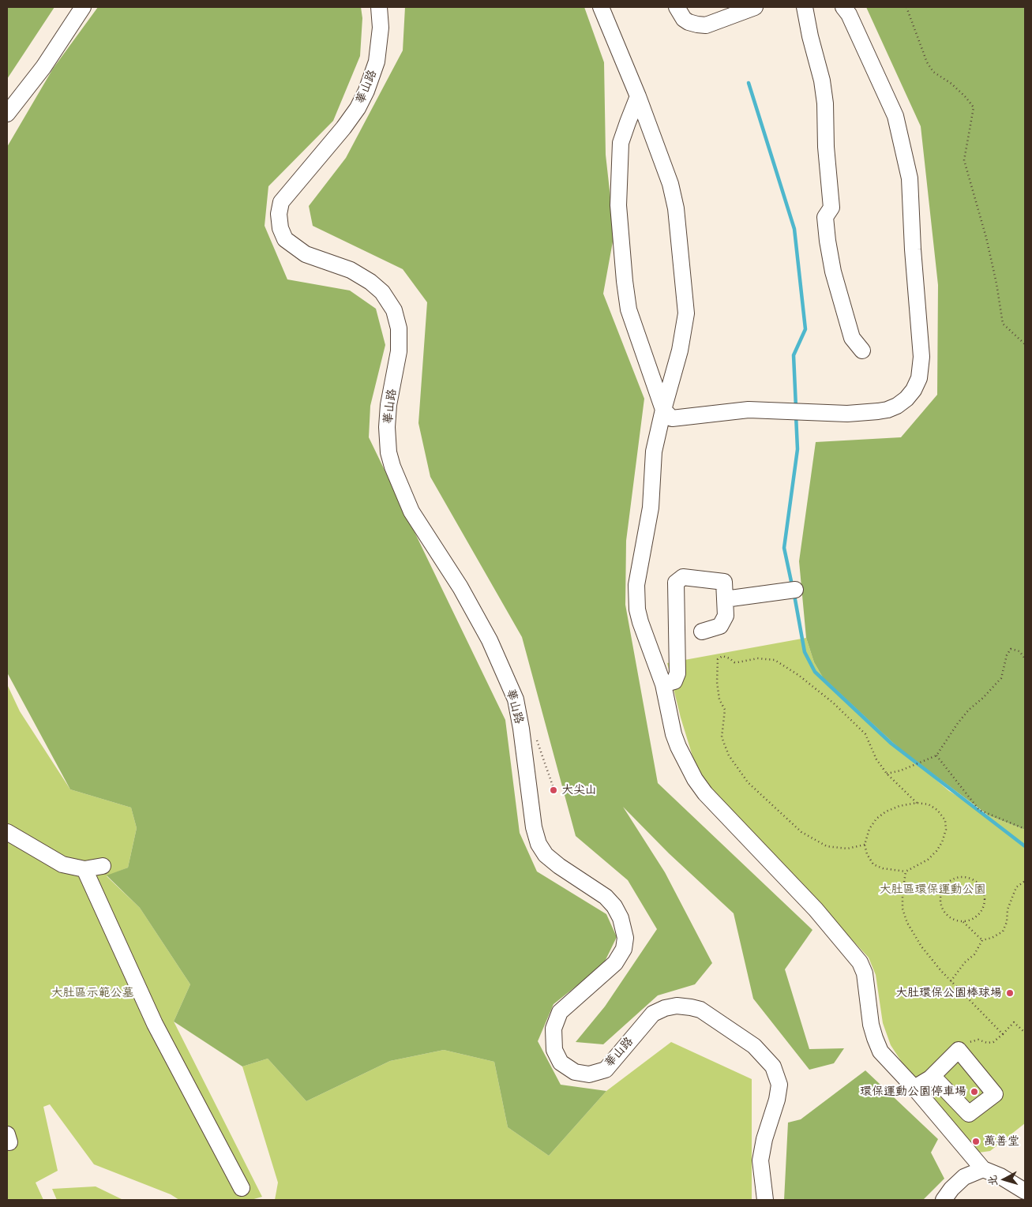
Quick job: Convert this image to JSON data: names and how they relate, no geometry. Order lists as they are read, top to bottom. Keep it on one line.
{"streets":{"street":["華山路"]},"parks":["大肚區環保運動公園","大肚區示範公墓"],"places":["大尖山","大肚環保公園棒球場","環保運動公園停車場","萬善堂"],"north":"left"}
